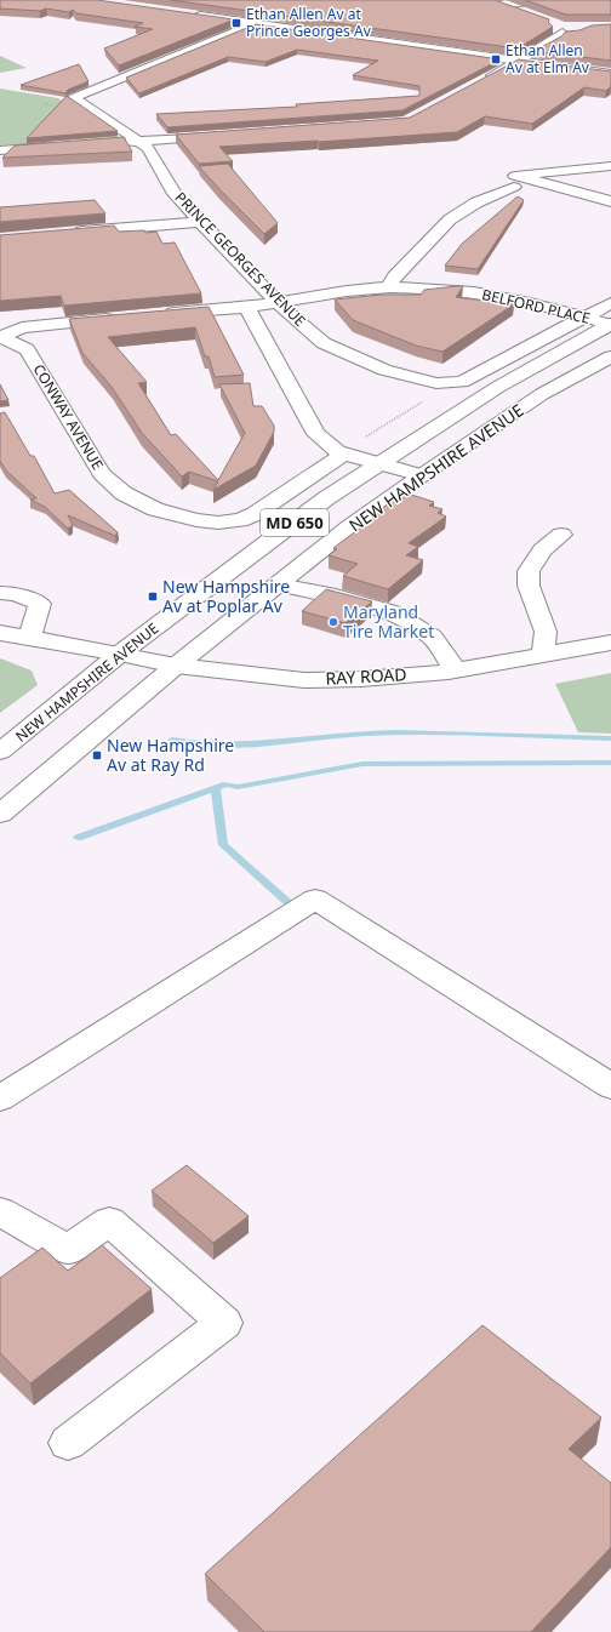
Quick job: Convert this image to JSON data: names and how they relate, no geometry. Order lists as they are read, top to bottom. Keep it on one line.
{"streets":{"street":["PRINCE GEORGES AVENUE","BELFORD PLACE","CONWAY AVENUE","NEW HAMPSHIRE AVENUE","MD 650","RAY ROAD"]},"crossings":[["PRINCE GEORGES AVENUE","BELFORD PLACE"],["PRINCE GEORGES AVENUE","CONWAY AVENUE"],["PRINCE GEORGES AVENUE","NEW HAMPSHIRE AVENUE"],["BELFORD PLACE","NEW HAMPSHIRE AVENUE"],["NEW HAMPSHIRE AVENUE","RAY ROAD"]],"places":{"transit":["Ethan Allen Av at Prince Georges Av","Ethan Allen Av at Elm Av","New Hampshire Av at Poplar Av","New Hampshire Av at Ray Rd"],"other":["Maryland Tire Market"]}}
